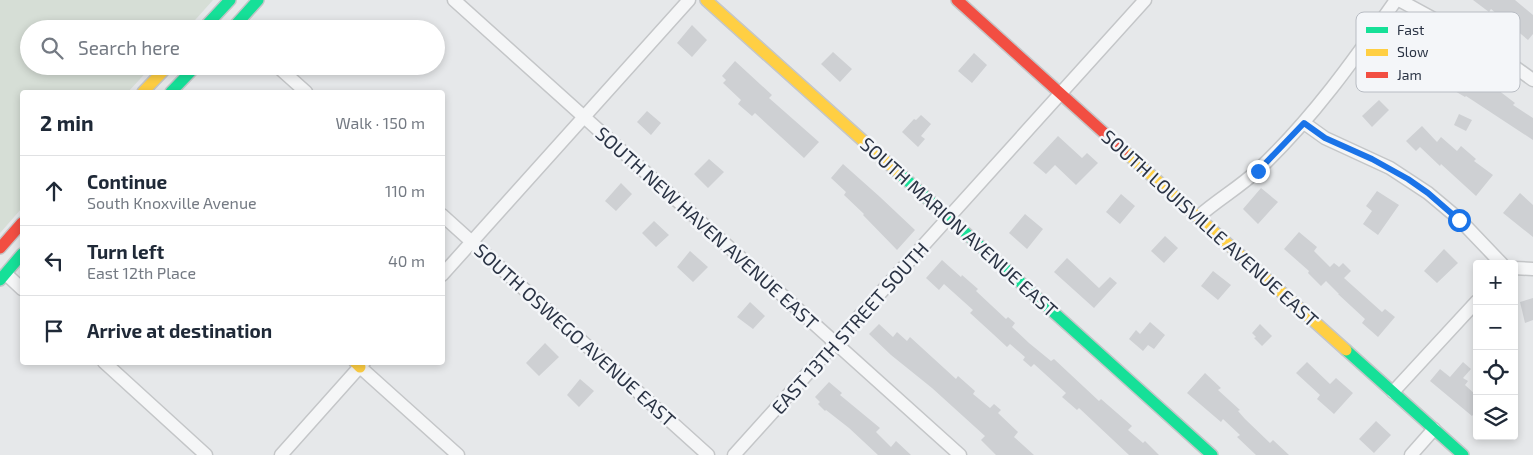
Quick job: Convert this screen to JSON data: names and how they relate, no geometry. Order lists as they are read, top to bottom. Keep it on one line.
{"streets":{"street":["SOUTH MARION AVENUE EAST","SOUTH NEW HAVEN AVENUE EAST","SOUTH LOUISVILLE AVENUE EAST","EAST 13TH STREET SOUTH","SOUTH OSWEGO AVENUE EAST"]},"crossings":[["SOUTH MARION AVENUE EAST","EAST 13TH STREET SOUTH"],["SOUTH NEW HAVEN AVENUE EAST","EAST 13TH STREET SOUTH"],["SOUTH LOUISVILLE AVENUE EAST","EAST 13TH STREET SOUTH"]],"legend":["Fast","Slow","Jam"],"page":{"search":"Search here","heading":["2 min","Walk · 150 m"],"list":[["Continue","South Knoxville Avenue","110 m"],["Turn left","East 12th Place","40 m"],"Arrive at destination"],"map_buttons":["+","−"]}}
